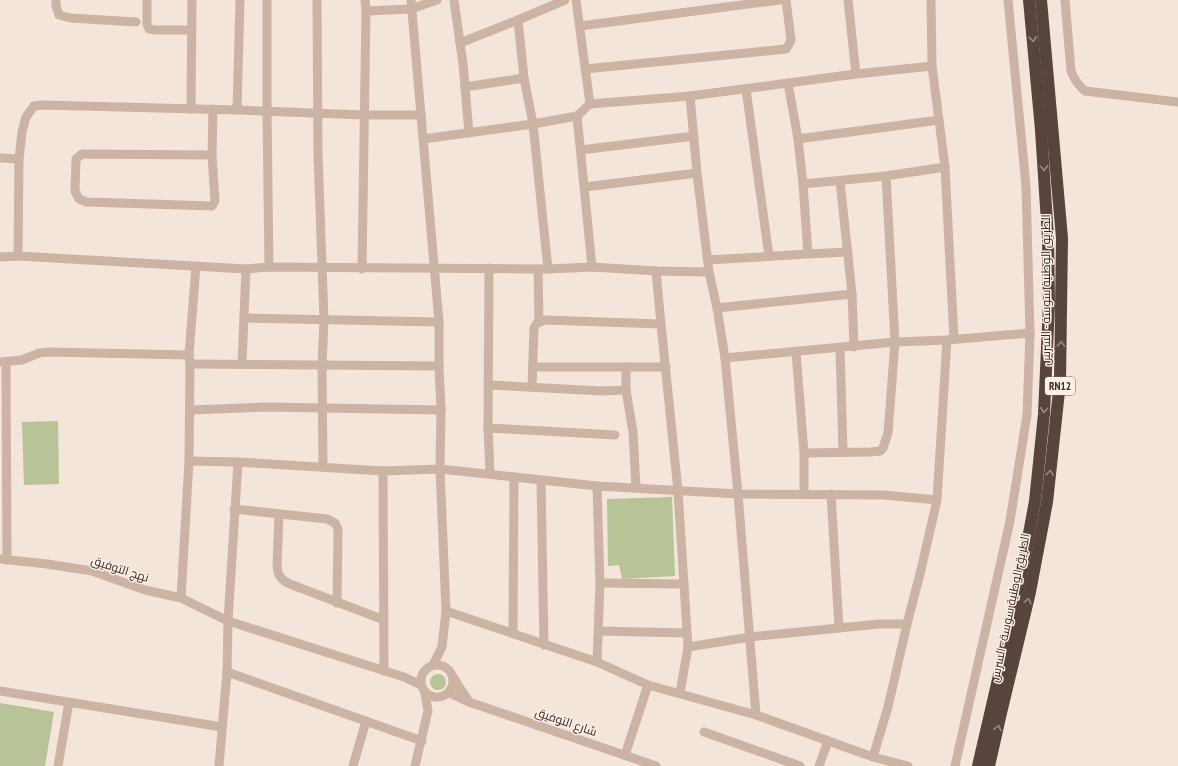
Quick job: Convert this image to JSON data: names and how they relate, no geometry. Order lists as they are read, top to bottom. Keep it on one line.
{"streets":{"highway":["الطريق الوطنية سوسة - السرس","RN12"],"street":["نهج التوفيق","شارع التوفيق"]}}
